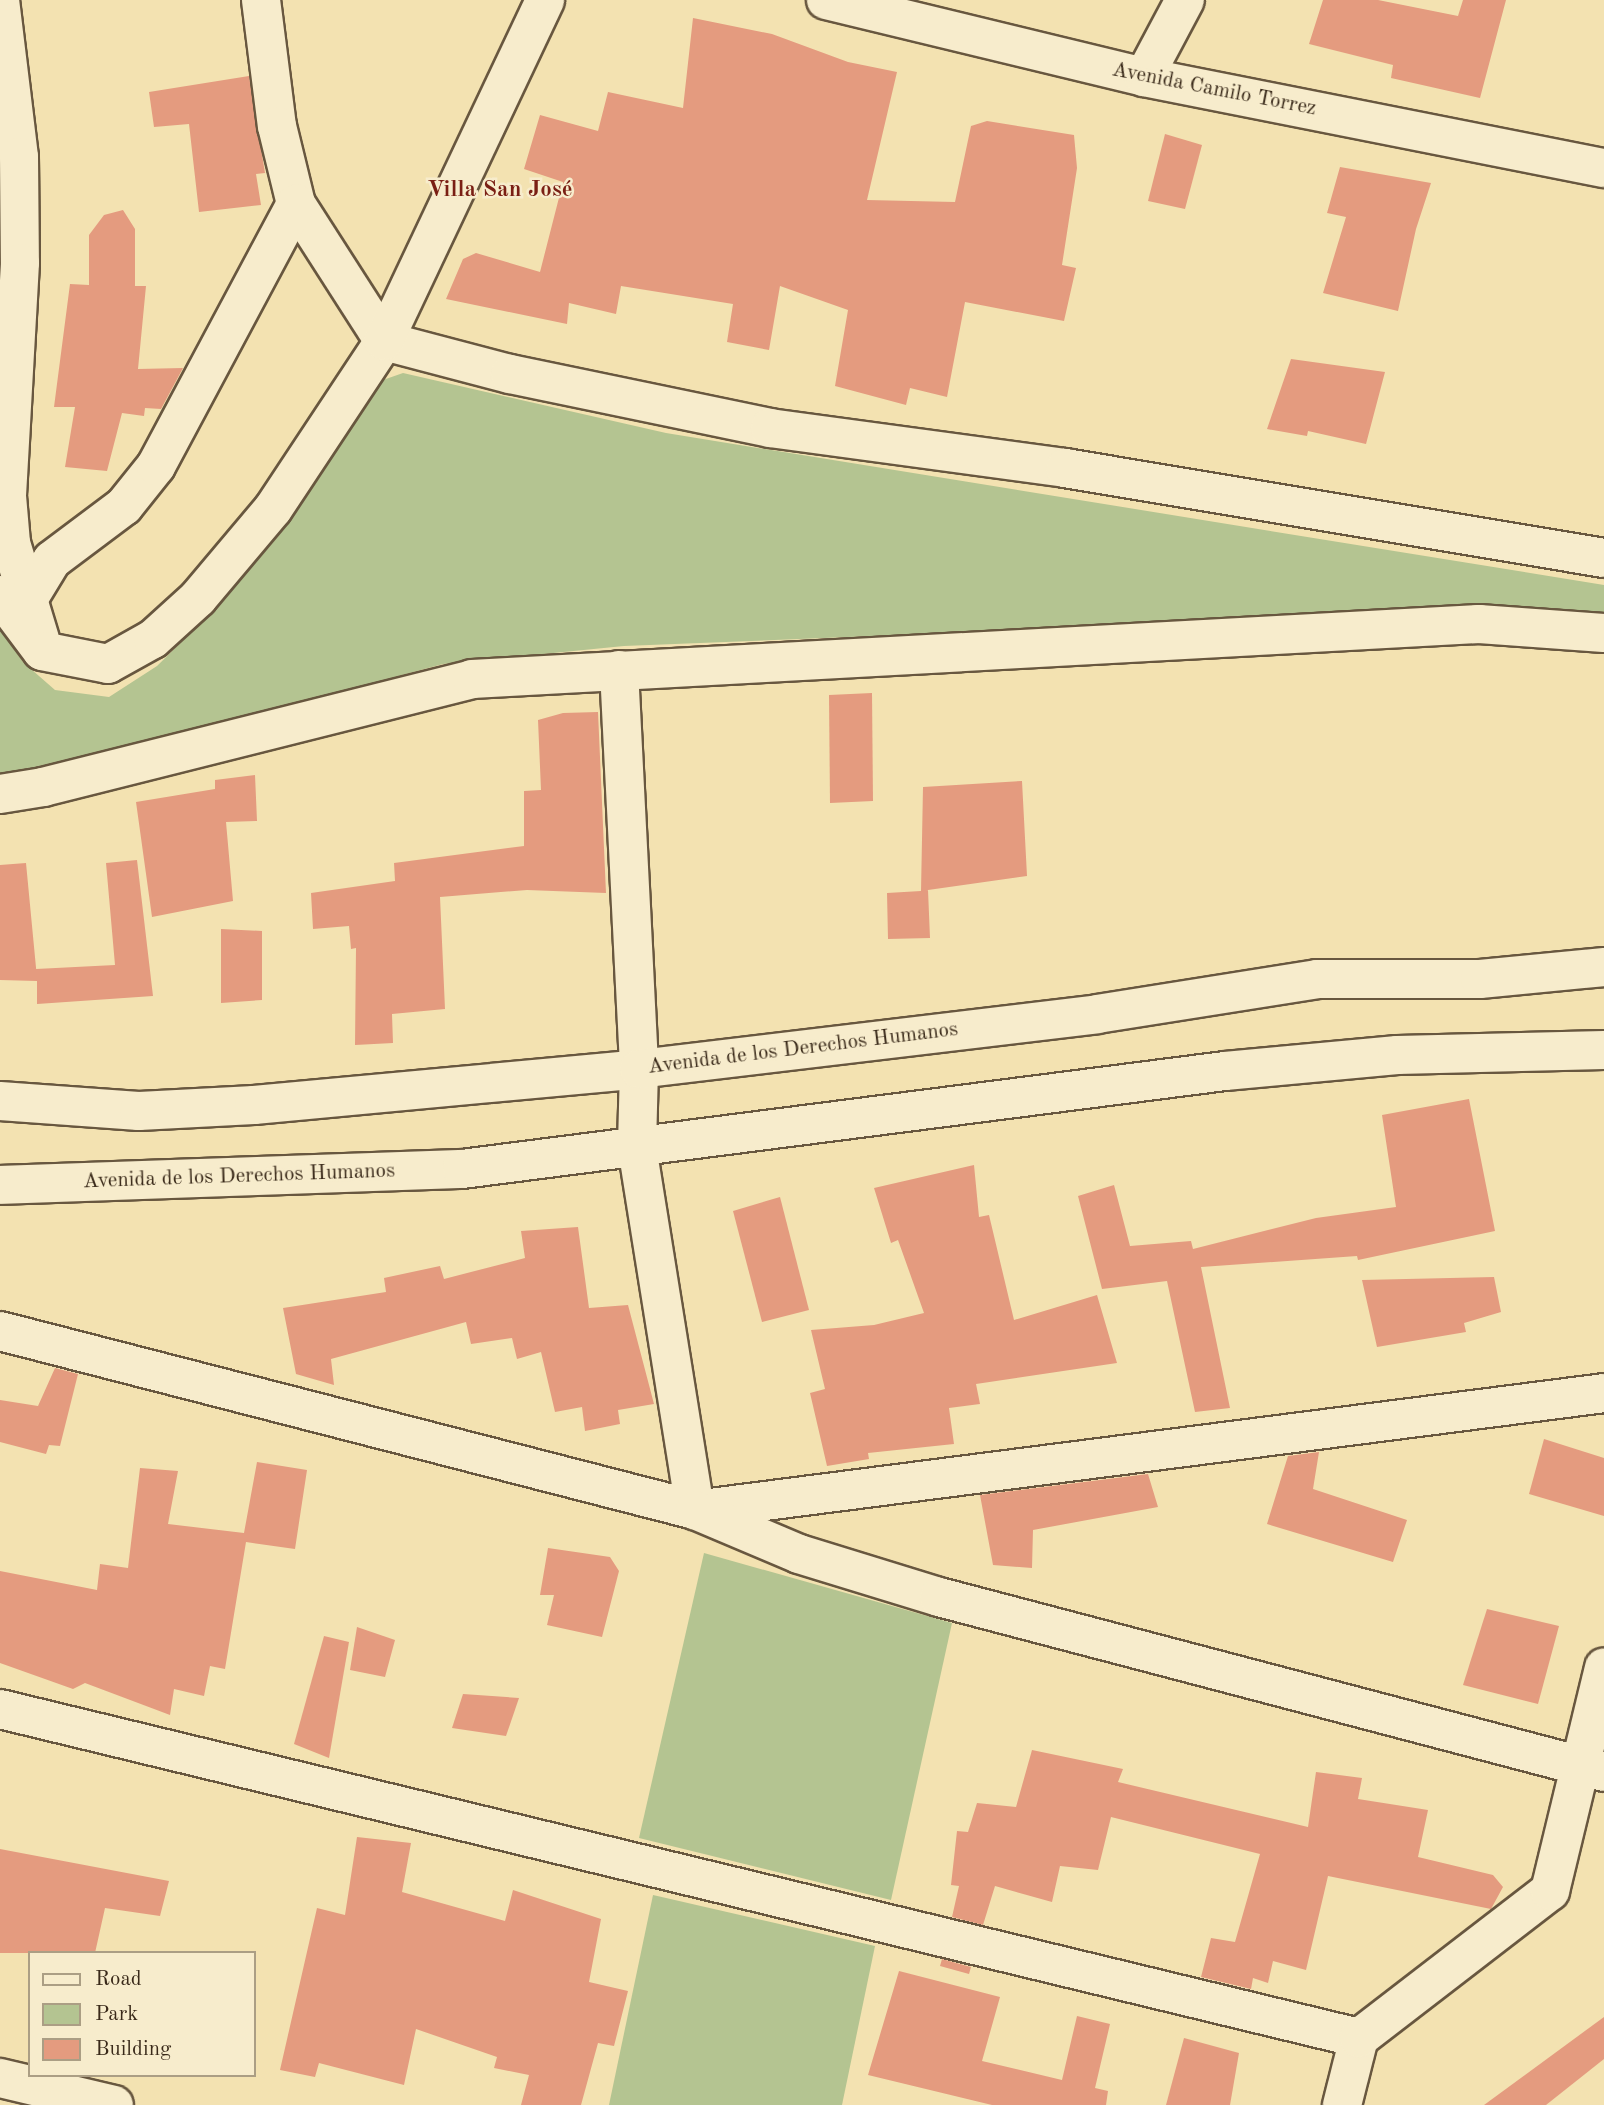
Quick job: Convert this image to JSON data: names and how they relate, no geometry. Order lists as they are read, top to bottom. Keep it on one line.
{"streets":{"street":["Avenida Camilo Torrez","Avenida de los Derechos Humanos"]},"districts":["Villa San José"],"legend":["Road","Park","Building"]}
